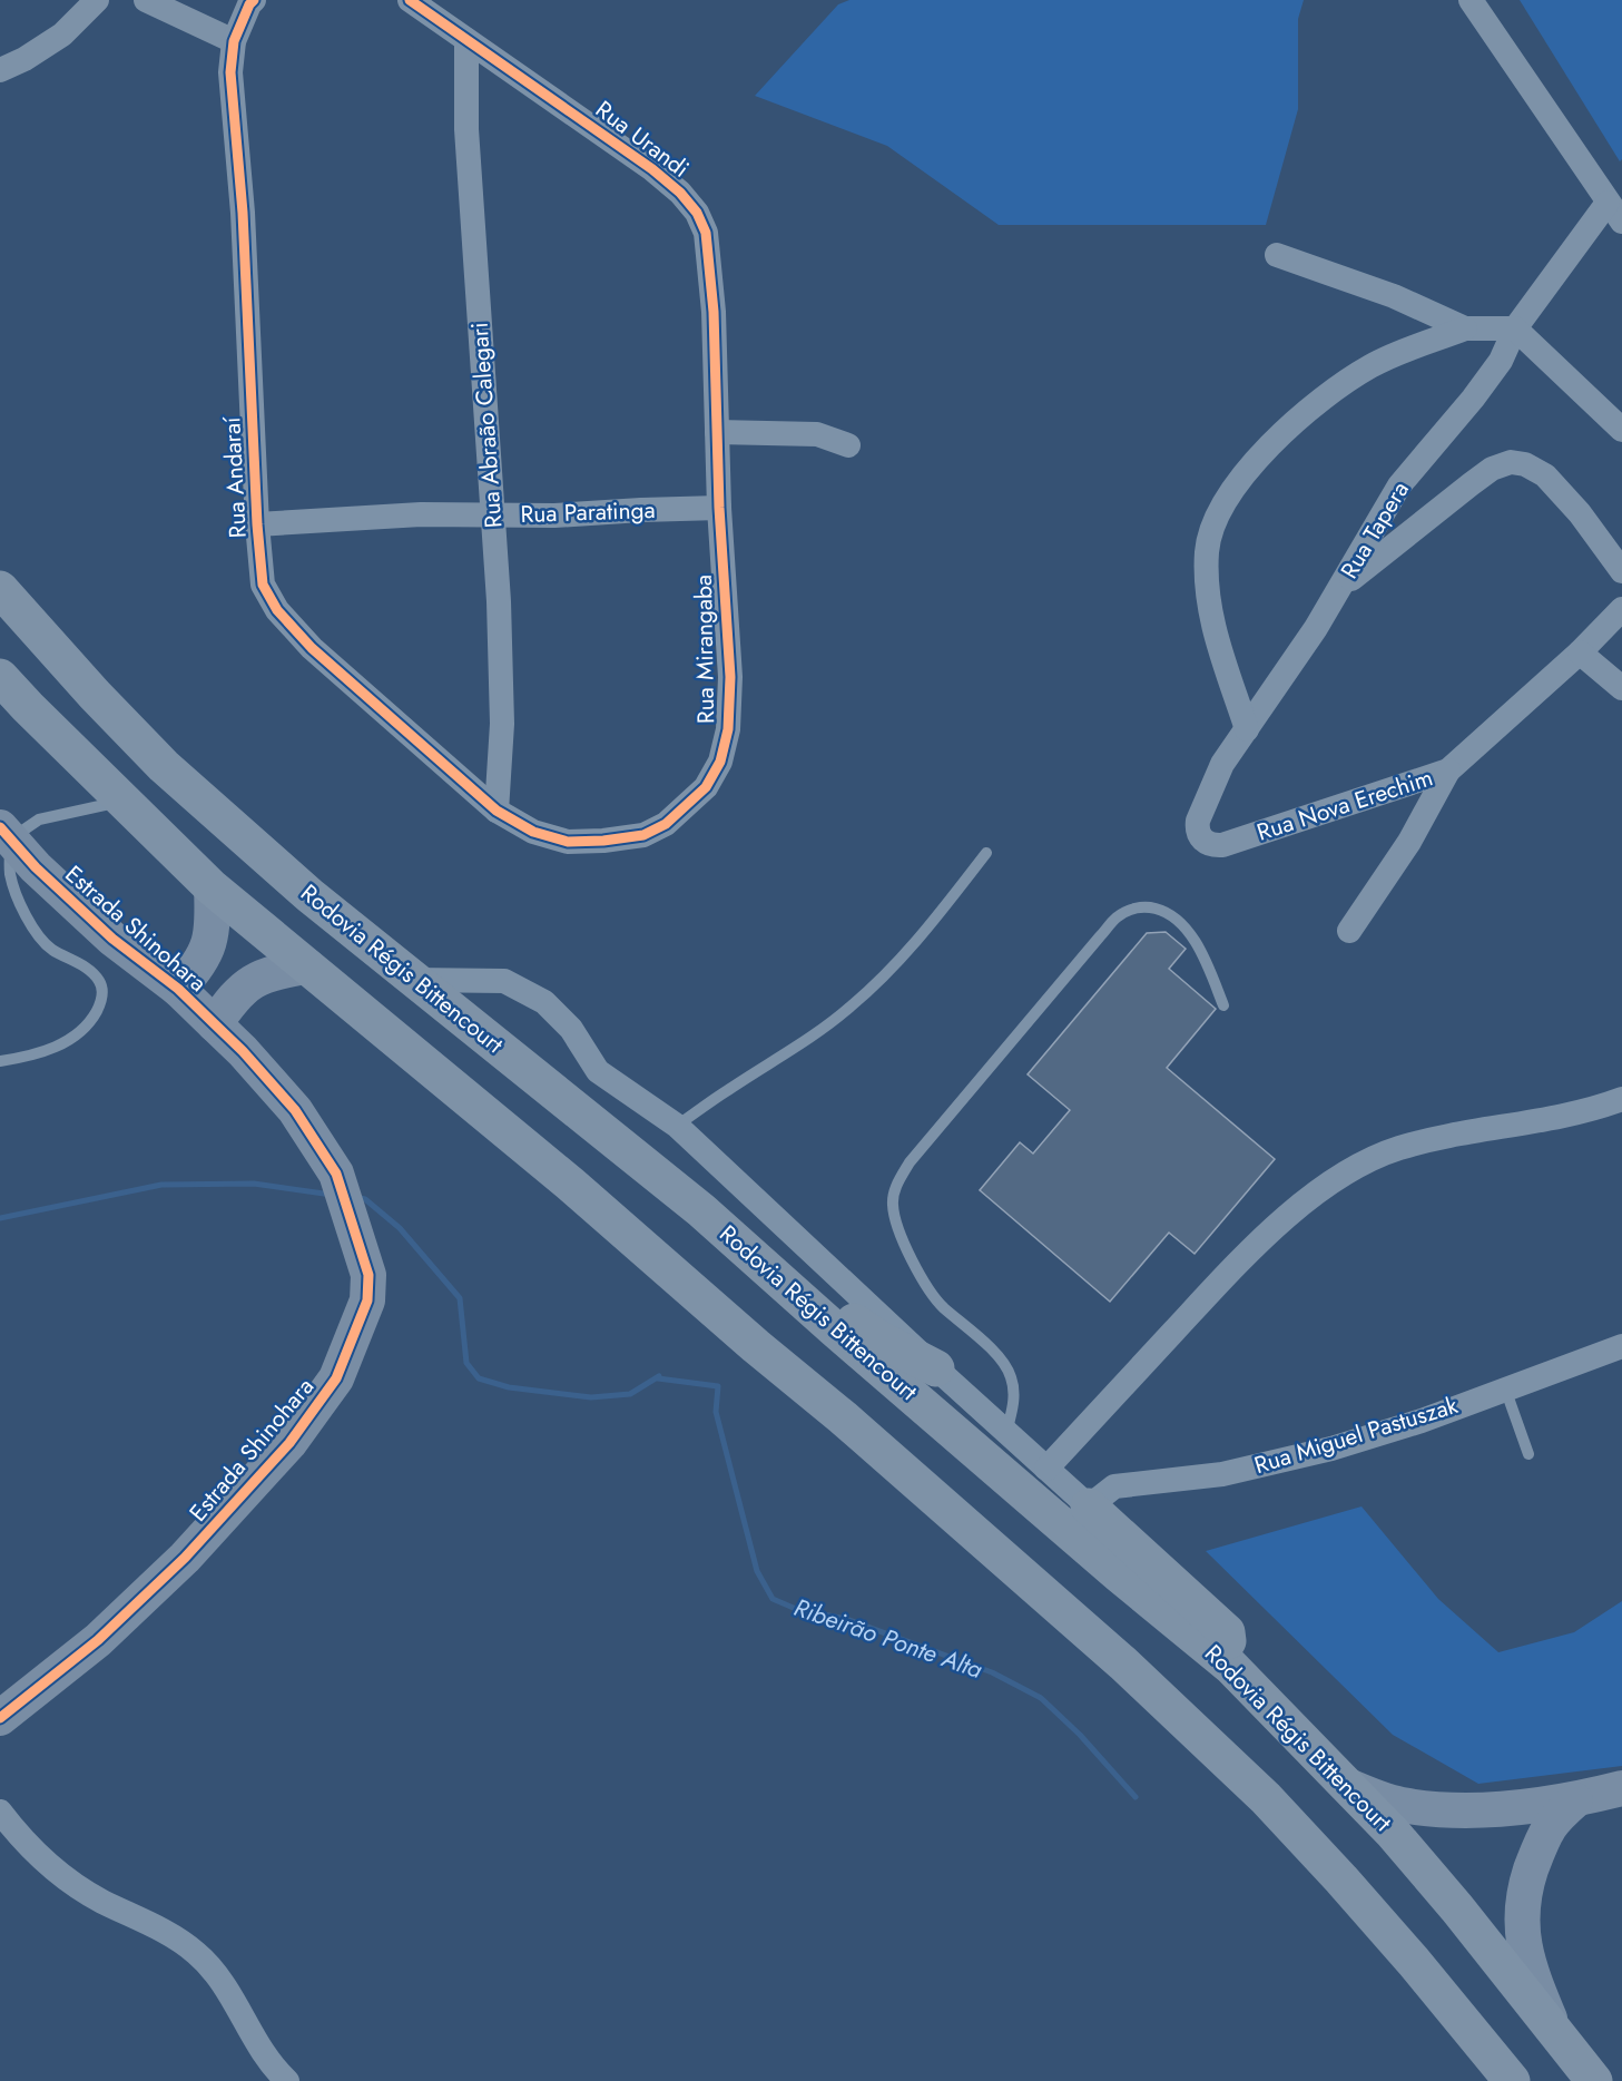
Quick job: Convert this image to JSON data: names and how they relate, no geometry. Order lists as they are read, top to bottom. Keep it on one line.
{"streets":{"highway":["Rodovia Régis Bittencourt"],"street":["Rua Urandi","Rua Abraão Calegari","Rua Andaraí","Rua Paratinga","Rua Tapera","Rua Mirangaba","Rua Nova Erechim","Estrada Shinohara","Rua Miguel Pastuszak"]},"crossings":[["Rua Urandi","Rua Abraão Calegari"],["Rua Urandi","Rua Mirangaba"],["Rua Abraão Calegari","Rua Andaraí"],["Rua Abraão Calegari","Rua Paratinga"],["Rua Abraão Calegari","Rua Mirangaba"],["Rua Andaraí","Rua Paratinga"],["Rua Andaraí","Rua Mirangaba"],["Rua Paratinga","Rua Mirangaba"],["Rua Tapera","Rua Nova Erechim"]],"water":["Ribeirão Ponte Alta"]}
